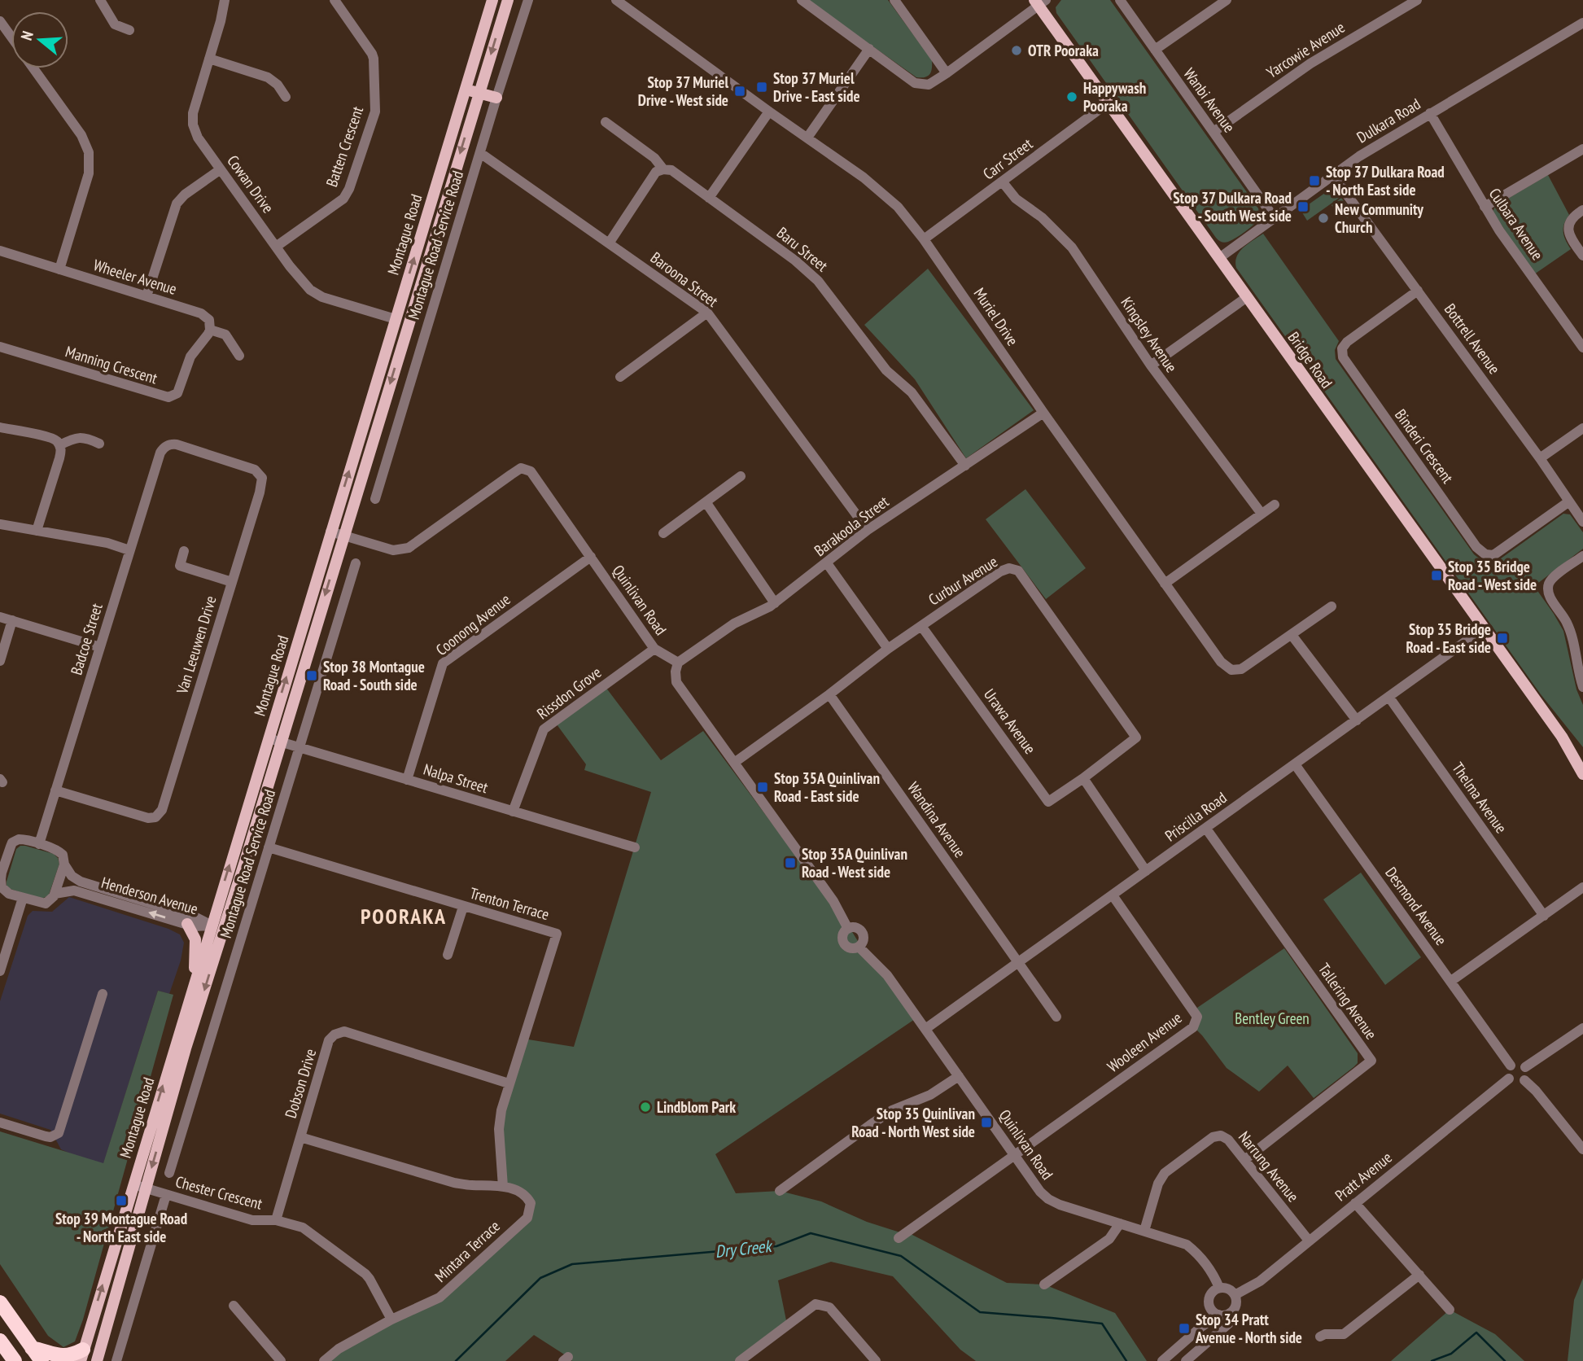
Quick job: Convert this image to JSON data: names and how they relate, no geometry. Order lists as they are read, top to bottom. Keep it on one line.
{"streets":{"main road":["Montague Road","Bridge Road"],"street":["Yarcowie Avenue","Wanbi Avenue","Dulkara Road","Batten Crescent","Carr Street","Cowan Drive","Culbara Avenue","Montague Road Service Road","Baru Street","Wheeler Avenue","Baroona Street","Muriel Drive","Kingsley Avenue","Bottrell Avenue","Manning Crescent","Binderi Crescent","Barakoola Street","Curbur Avenue","Quinlivan Road","Coonong Avenue","Badcoe Street","Van Leeuwen Drive","Rissdon Grove","Urawa Avenue","Nalpa Street","Thelma Avenue","Priscilla Road","Wandina Avenue","Henderson Avenue","Trenton Terrace","Desmond Avenue","Tallering Avenue","Wooleen Avenue","Dobson Drive","Narrung Avenue","Pratt Avenue","Chester Crescent","Mintara Terrace"]},"crossings":[["Yarcowie Avenue","Wanbi Avenue"],["Wanbi Avenue","Dulkara Road"],["Dulkara Road","Culbara Avenue"],["Dulkara Road","Bottrell Avenue"],["Dulkara Road","Bridge Road"],["Batten Crescent","Cowan Drive"],["Carr Street","Muriel Drive"],["Carr Street","Kingsley Avenue"],["Carr Street","Bridge Road"],["Cowan Drive","Montague Road"],["Montague Road","Quinlivan Road"],["Montague Road","Nalpa Street"],["Montague Road","Henderson Avenue"],["Montague Road","Chester Crescent"],["Montague Road Service Road","Baroona Street"],["Montague Road Service Road","Nalpa Street"],["Montague Road Service Road","Trenton Terrace"],["Baru Street","Barakoola Street"],["Wheeler Avenue","Manning Crescent"],["Baroona Street","Barakoola Street"],["Muriel Drive","Barakoola Street"],["Bottrell Avenue","Binderi Crescent"],["Bridge Road","Priscilla Road"],["Barakoola Street","Quinlivan Road"],["Curbur Avenue","Quinlivan Road"],["Curbur Avenue","Urawa Avenue"],["Curbur Avenue","Wandina Avenue"],["Quinlivan Road","Coonong Avenue"],["Quinlivan Road","Rissdon Grove"],["Quinlivan Road","Priscilla Road"],["Quinlivan Road","Wooleen Avenue"],["Quinlivan Road","Narrung Avenue"],["Quinlivan Road","Pratt Avenue"],["Coonong Avenue","Nalpa Street"],["Badcoe Street","Van Leeuwen Drive"],["Badcoe Street","Henderson Avenue"],["Rissdon Grove","Nalpa Street"],["Thelma Avenue","Priscilla Road"],["Priscilla Road","Wandina Avenue"],["Priscilla Road","Desmond Avenue"],["Priscilla Road","Tallering Avenue"],["Priscilla Road","Wooleen Avenue"],["Trenton Terrace","Dobson Drive"],["Trenton Terrace","Mintara Terrace"],["Desmond Avenue","Pratt Avenue"],["Tallering Avenue","Narrung Avenue"],["Dobson Drive","Chester Crescent"],["Narrung Avenue","Pratt Avenue"],["Chester Crescent","Mintara Terrace"]],"districts":["POORAKA"],"water":["Dry Creek"],"parks":["Bentley Green"],"places":{"other":["OTR Pooraka","Happywash Pooraka","New Community Church","Lindblom Park"],"transit":["Stop 37 Muriel Drive - East side","Stop 37 Muriel Drive - West side","Stop 37 Dulkara Road - North East side","Stop 37 Dulkara Road - South West side","Stop 35 Bridge Road - West side","Stop 35 Bridge Road - East side","Stop 38 Montague Road - South side","Stop 35A Quinlivan Road - East side","Stop 35A Quinlivan Road - West side","Stop 35 Quinlivan Road - North West side","Stop 39 Montague Road - North East side","Stop 34 Pratt Avenue - North side"]},"north":"left"}
